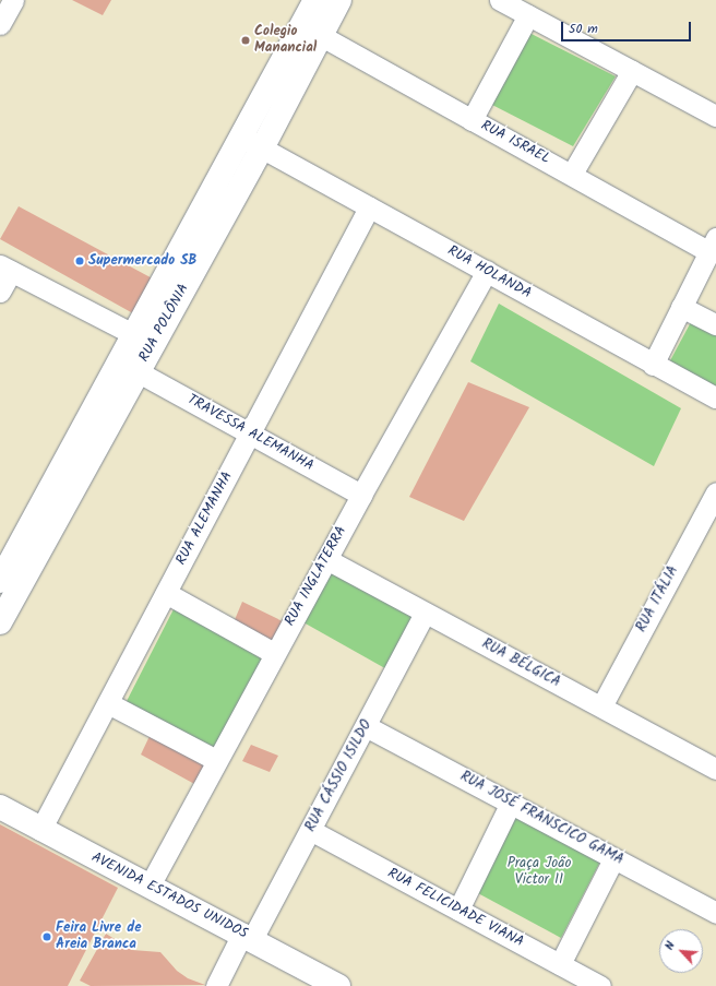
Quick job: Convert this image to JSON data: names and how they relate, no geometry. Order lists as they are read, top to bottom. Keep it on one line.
{"streets":{"street":["RUA ISRAEL","RUA HOLANDA","RUA POLÔNIA","TRAVESSA ALEMANHA","RUA ALEMANHA","RUA INGLATERRA","RUA ITÁLIA","RUA BÉLGICA","RUA CÁSSIO ISILDO","RUA JOSÉ FRANSCICO GAMA","AVENIDA ESTADOS UNIDOS","RUA FELICIDADE VIANA"]},"crossings":[["RUA ISRAEL","RUA POLÔNIA"],["RUA HOLANDA","RUA POLÔNIA"],["RUA HOLANDA","RUA ALEMANHA"],["RUA HOLANDA","RUA INGLATERRA"],["RUA POLÔNIA","TRAVESSA ALEMANHA"],["TRAVESSA ALEMANHA","RUA ALEMANHA"],["TRAVESSA ALEMANHA","RUA INGLATERRA"],["RUA ALEMANHA","AVENIDA ESTADOS UNIDOS"],["RUA INGLATERRA","RUA BÉLGICA"],["RUA INGLATERRA","AVENIDA ESTADOS UNIDOS"],["RUA ITÁLIA","RUA BÉLGICA"],["RUA BÉLGICA","RUA CÁSSIO ISILDO"],["RUA CÁSSIO ISILDO","RUA JOSÉ FRANSCICO GAMA"],["RUA CÁSSIO ISILDO","AVENIDA ESTADOS UNIDOS"],["RUA CÁSSIO ISILDO","RUA FELICIDADE VIANA"]],"parks":["Praça João Victor II"],"places":["Colegio Manancial","Supermercado SB","Feira Livre de Areia Branca"],"scale_bar":"50 m","north":"top left"}
